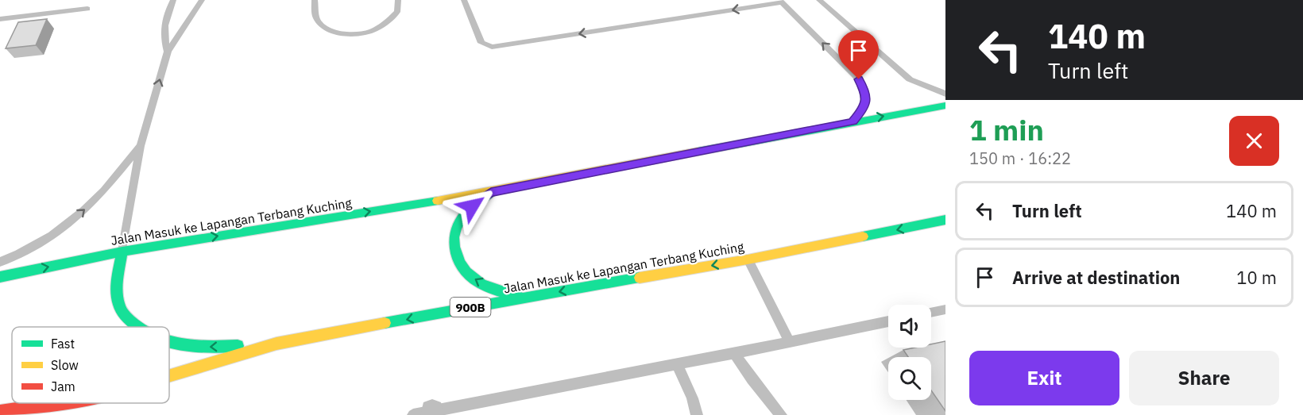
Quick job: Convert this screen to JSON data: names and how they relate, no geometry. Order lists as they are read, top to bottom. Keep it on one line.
{"streets":{"highway":["Jalan Masuk ke Lapangan Terbang Kuching","900B"]},"legend":["Fast","Slow","Jam"],"page":{"turn":["140 m","Turn left"],"heading":["1 min","150 m · 16:22"],"list":[{"name":"Turn left","value":"140 m"},{"name":"Arrive at destination","value":"10 m"}],"buttons":["Exit","Share"]}}
